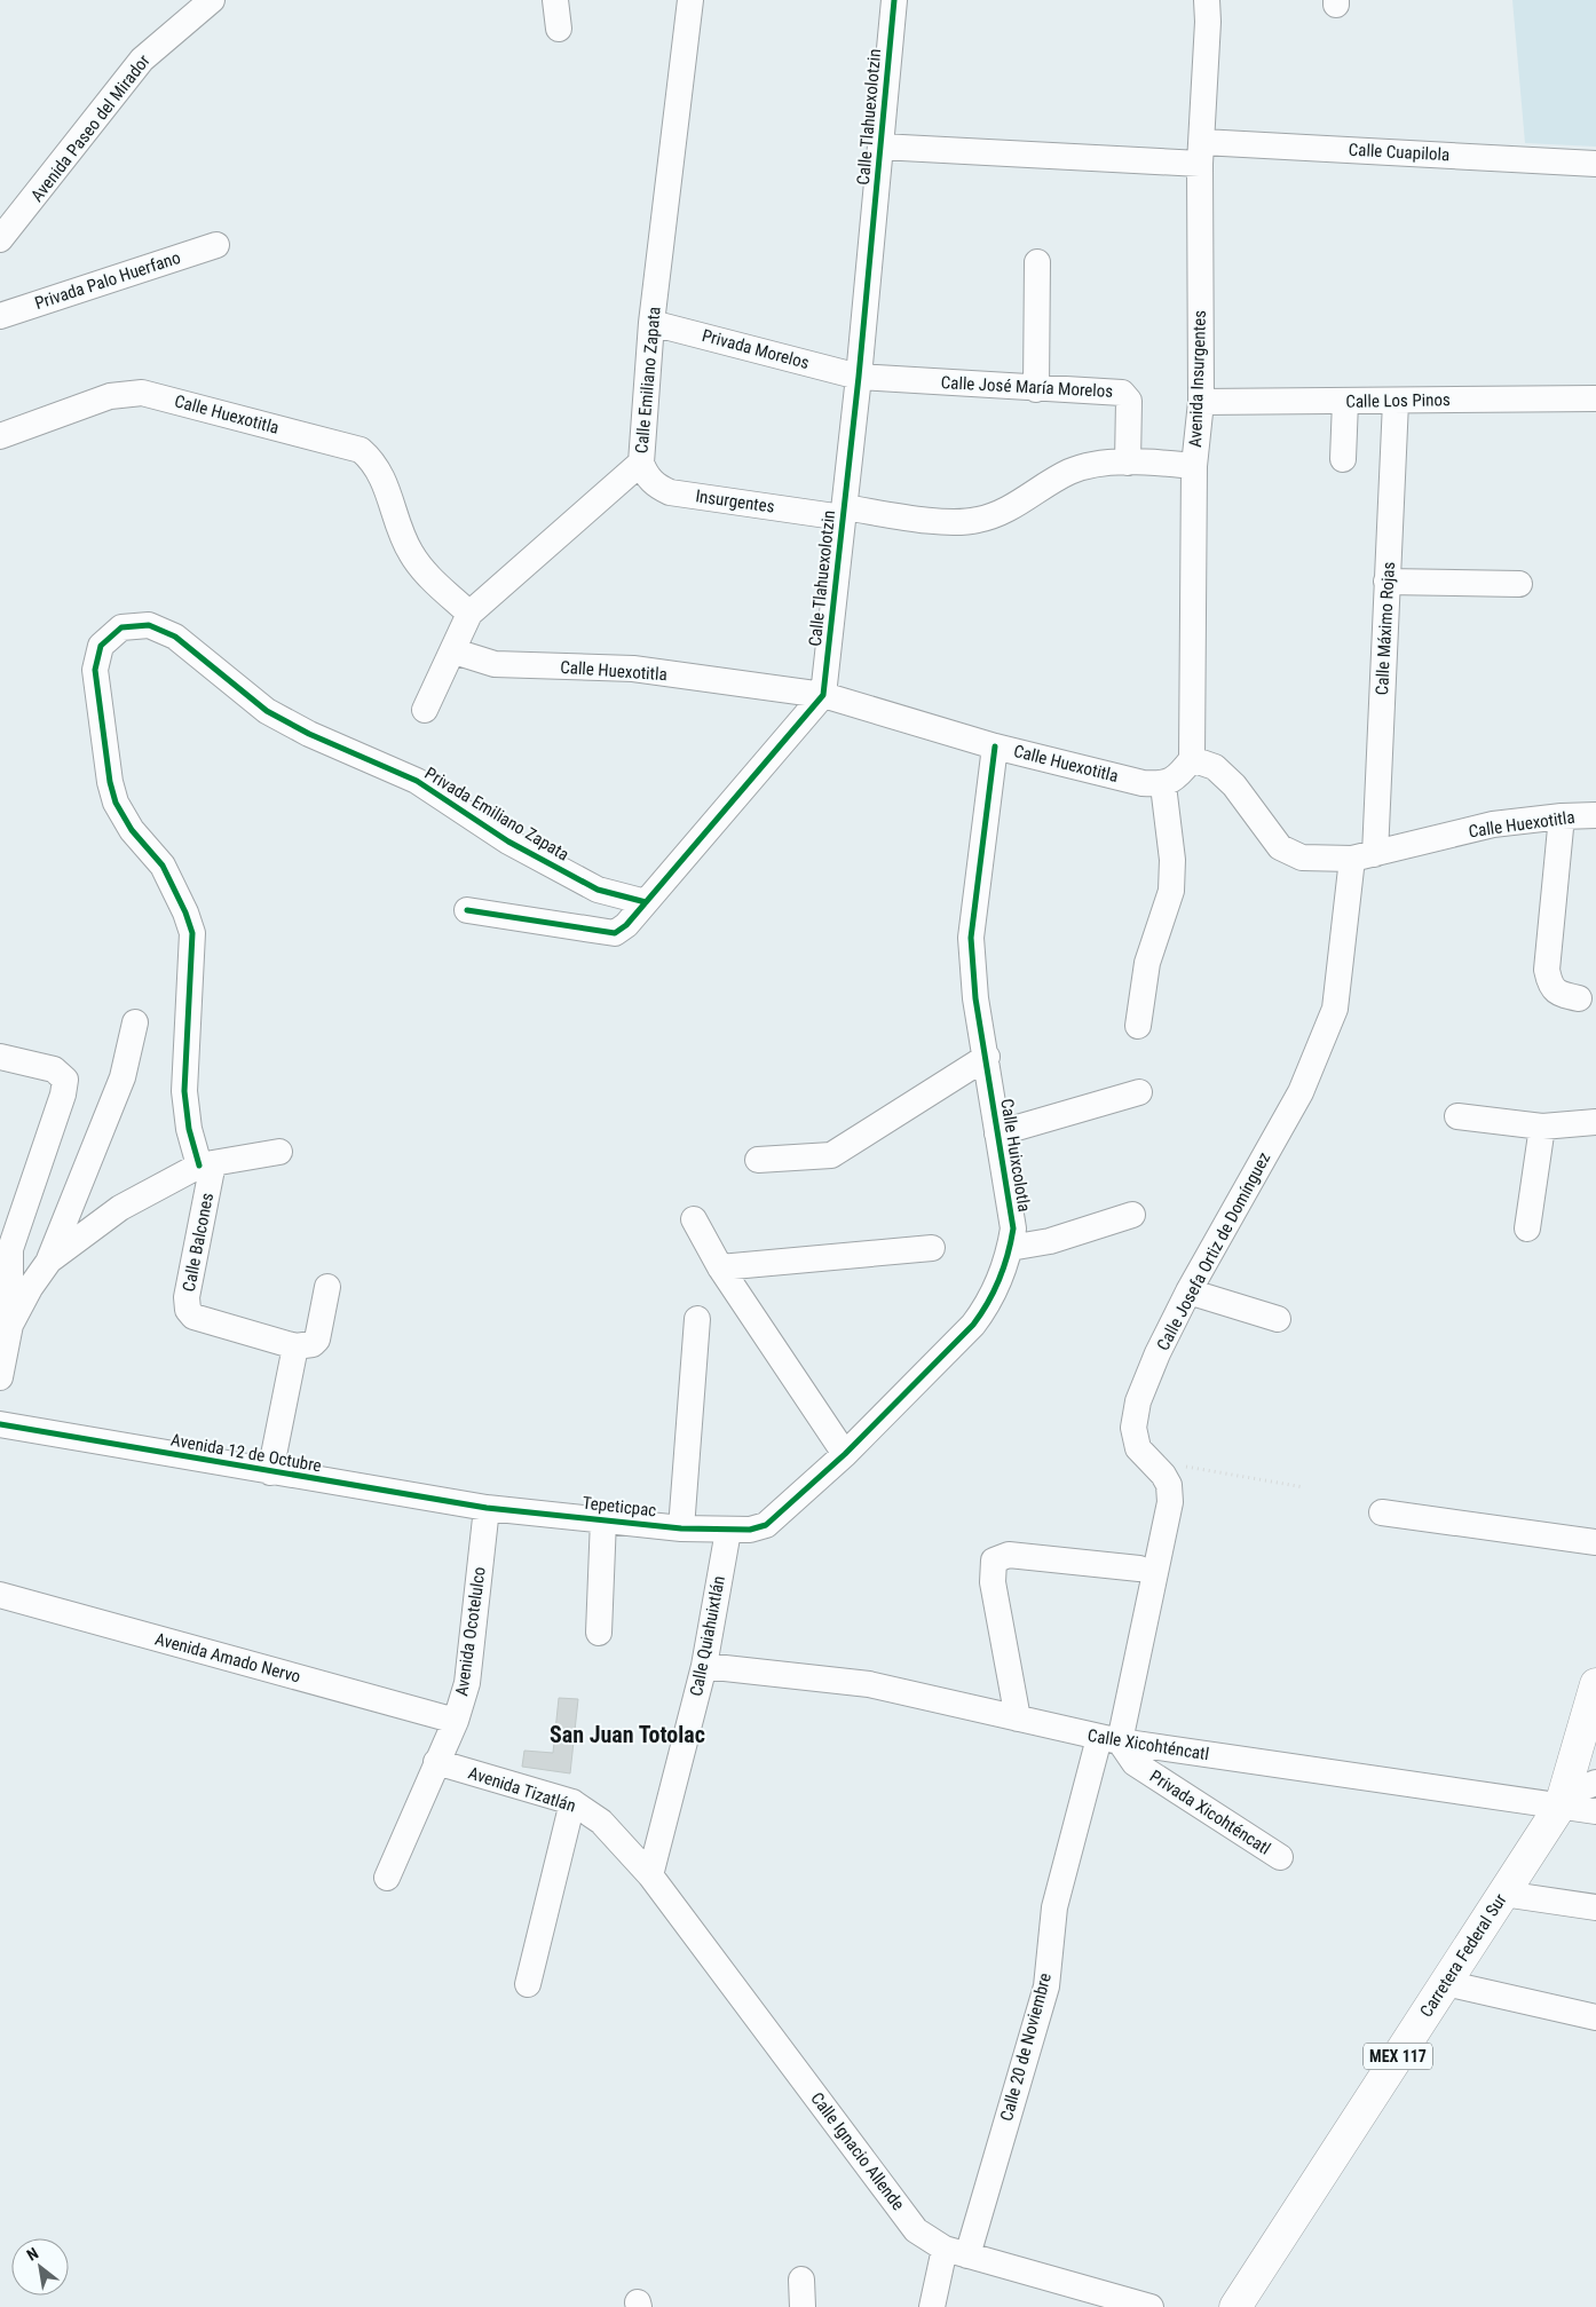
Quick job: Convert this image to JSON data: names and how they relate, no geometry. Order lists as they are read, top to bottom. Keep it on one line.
{"streets":{"main road":["Carretera Federal Sur","MEX 117"],"street":["Calle Tlahuexolotzin","Avenida Paseo del Mirador","Calle Cuapilola","Privada Palo Huerfano","Privada Morelos","Avenida Insurgentes","Calle Emiliano Zapata","Calle José María Morelos","Calle Los Pinos","Calle Huexotitla","Insurgentes","Calle Máximo Rojas","Privada Emiliano Zapata","Calle Huixcolotla","Calle Balcones","Calle Josefa Ortiz de Domínguez","Avenida 12 de Octubre","Tepeticpac","Avenida Ocotelulco","Calle Quiahuixtlán","Avenida Amado Nervo","Calle Xicohténcatl","Avenida Tizatlán","Privada Xicohténcatl","Calle 20 de Noviembre","Calle Ignacio Allende"]},"crossings":[["Calle Tlahuexolotzin","Calle Cuapilola"],["Calle Tlahuexolotzin","Privada Morelos"],["Calle Tlahuexolotzin","Calle José María Morelos"],["Calle Tlahuexolotzin","Calle Huexotitla"],["Calle Tlahuexolotzin","Insurgentes"],["Calle Cuapilola","Avenida Insurgentes"],["Privada Morelos","Calle Emiliano Zapata"],["Privada Morelos","Calle José María Morelos"],["Avenida Insurgentes","Calle Los Pinos"],["Avenida Insurgentes","Calle Huexotitla"],["Avenida Insurgentes","Insurgentes"],["Calle Emiliano Zapata","Calle Huexotitla"],["Calle Emiliano Zapata","Insurgentes"],["Calle José María Morelos","Insurgentes"],["Calle Los Pinos","Calle Máximo Rojas"],["Calle Huexotitla","Calle Máximo Rojas"],["Calle Huexotitla","Calle Huixcolotla"],["Calle Huexotitla","Calle Josefa Ortiz de Domínguez"],["Calle Máximo Rojas","Calle Josefa Ortiz de Domínguez"],["Privada Emiliano Zapata","Calle Balcones"],["Calle Huixcolotla","Tepeticpac"],["Calle Huixcolotla","Calle Quiahuixtlán"],["Calle Josefa Ortiz de Domínguez","Calle Xicohténcatl"],["Calle Josefa Ortiz de Domínguez","Privada Xicohténcatl"],["Calle Josefa Ortiz de Domínguez","Calle 20 de Noviembre"],["Avenida 12 de Octubre","Tepeticpac"],["Avenida 12 de Octubre","Avenida Ocotelulco"],["Tepeticpac","Avenida Ocotelulco"],["Tepeticpac","Calle Quiahuixtlán"],["Avenida Ocotelulco","Avenida Amado Nervo"],["Avenida Ocotelulco","Avenida Tizatlán"],["Calle Quiahuixtlán","Calle Xicohténcatl"],["Calle Quiahuixtlán","Avenida Tizatlán"],["Calle Quiahuixtlán","Calle Ignacio Allende"],["Calle Xicohténcatl","Privada Xicohténcatl"],["Calle Xicohténcatl","Carretera Federal Sur"],["Calle Xicohténcatl","Calle 20 de Noviembre"],["Calle Xicohténcatl","MEX 117"],["Avenida Tizatlán","Calle Ignacio Allende"],["Privada Xicohténcatl","Calle 20 de Noviembre"],["Carretera Federal Sur","MEX 117"],["Calle 20 de Noviembre","Calle Ignacio Allende"]],"districts":["San Juan Totolac"],"north":"top left"}
